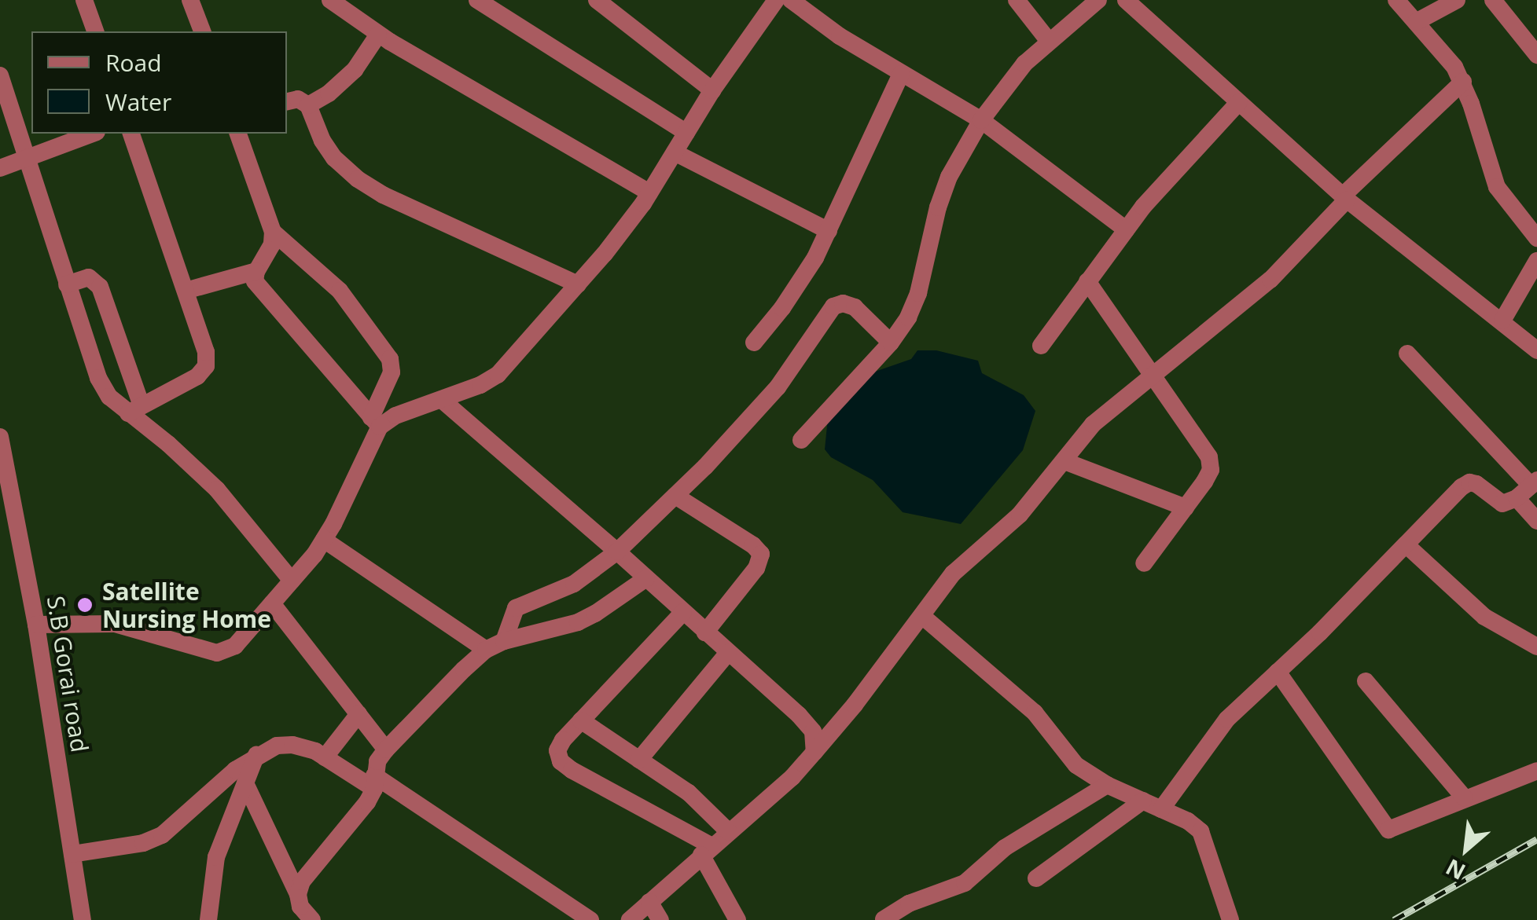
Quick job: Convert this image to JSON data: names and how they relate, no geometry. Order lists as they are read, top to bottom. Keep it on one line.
{"streets":{"street":["S.B Gorai road"]},"places":["Satellite Nursing Home"],"legend":["Road","Water"],"north":"bottom left"}
